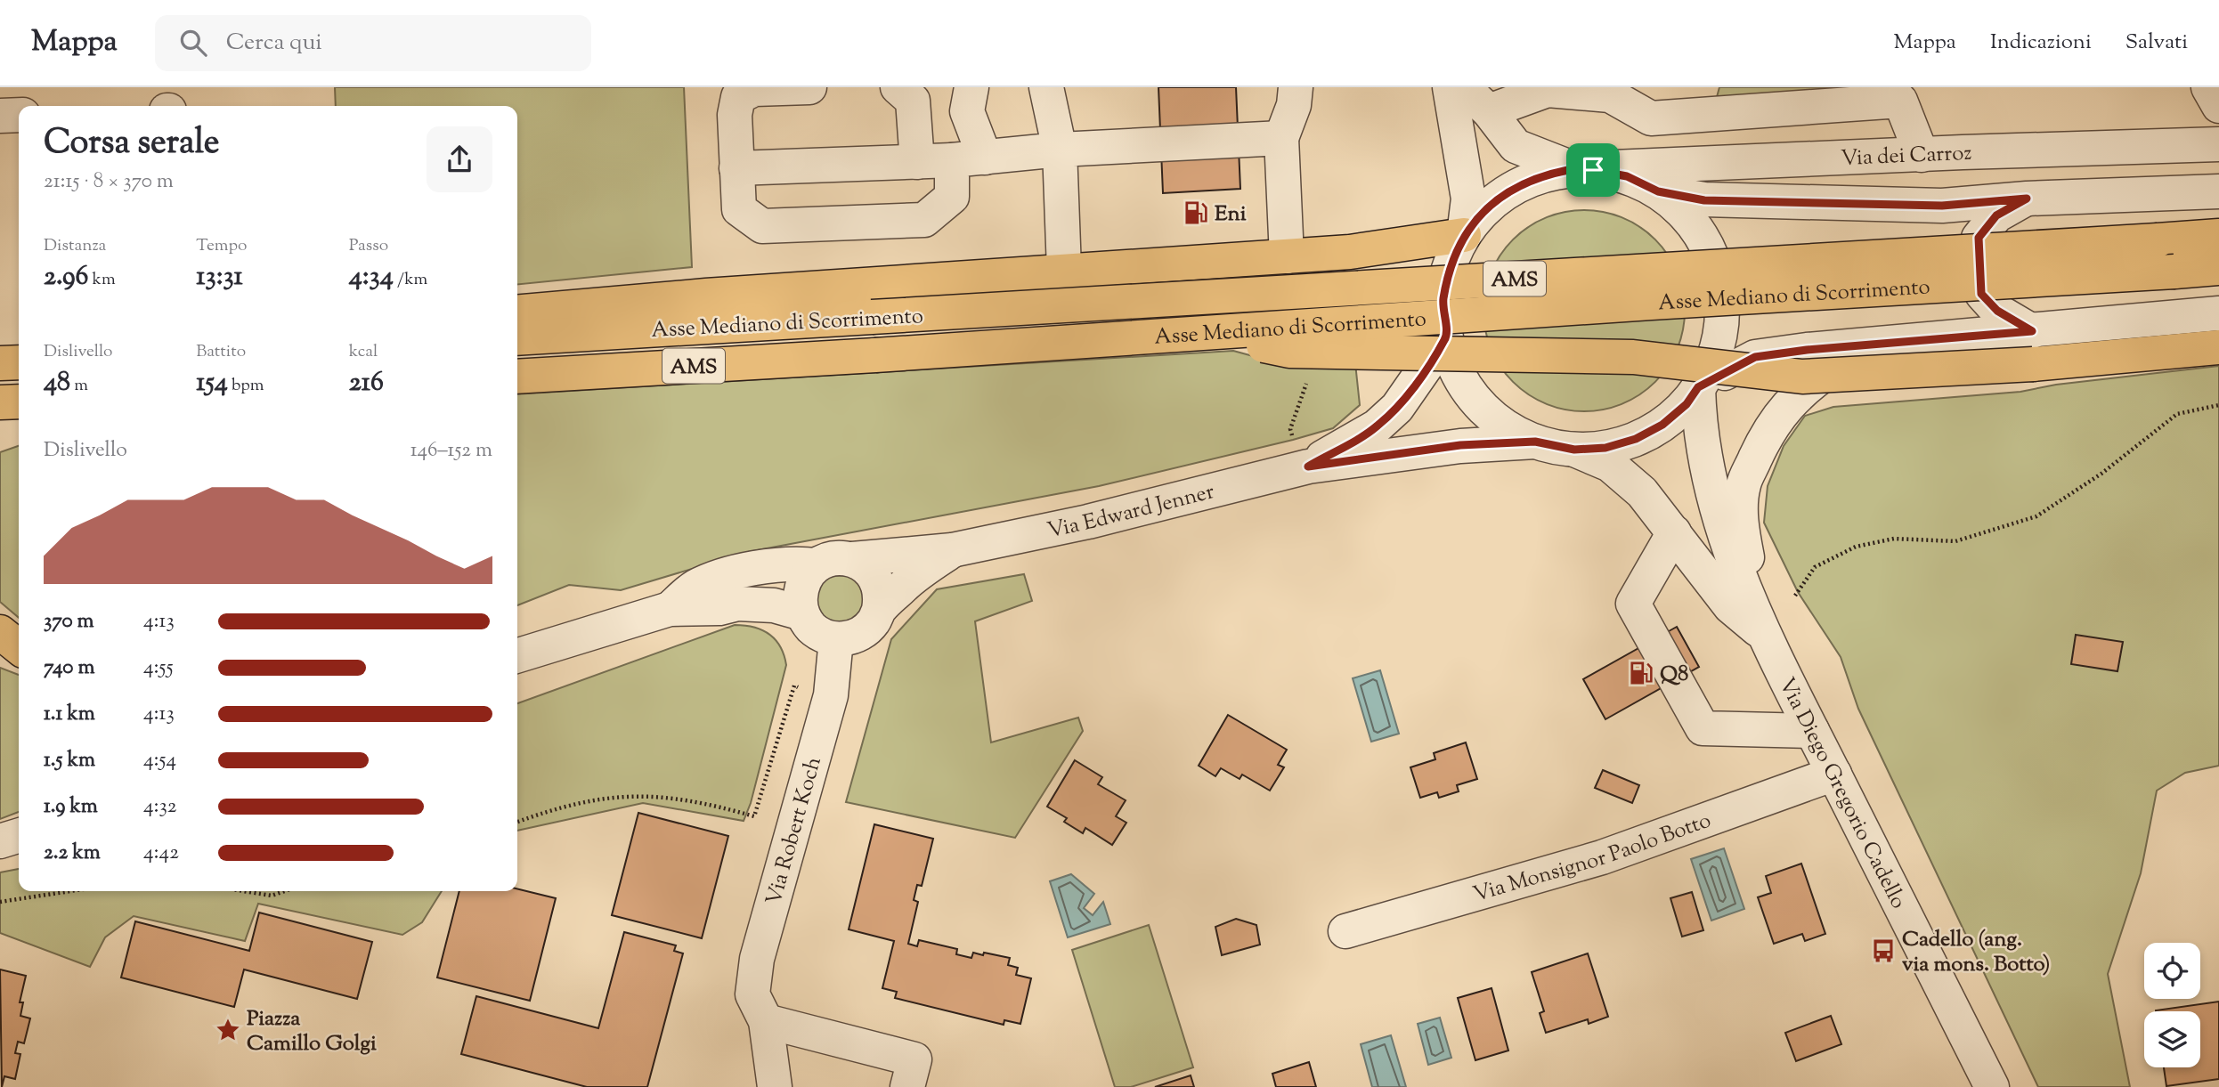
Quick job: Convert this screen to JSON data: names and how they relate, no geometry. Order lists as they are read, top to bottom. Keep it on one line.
{"streets":{"highway":["AMS","Asse Mediano di Scorrimento"],"street":["Via dei Carroz","Via Edward Jenner","Via Diego Gregorio Cadello","Via Robert Koch","Via Monsignor Paolo Botto"]},"crossings":[["Via Edward Jenner","Via Robert Koch"],["Via Diego Gregorio Cadello","Via Monsignor Paolo Botto"]],"places":{"fuel station":["Eni","Q8"],"bus stop":["Cadello (ang. via mons. Botto)"],"place":["Piazza Camillo Golgi"]},"page":{"header":"Mappa","search":"Cerca qui","nav":["Mappa","Indicazioni","Salvati"],"heading":["Corsa serale","21:15 · 8 × 370 m"],"stats":[["Distanza","2.96 km"],["Tempo","13:31"],["Passo","4:34 /km"],["Dislivello","48 m"],["Battito","154 bpm"],["kcal","216"]],"chart":["Dislivello","146–152 m"],"list":[{"name":"370 m","note":"4:13"},{"name":"740 m","note":"4:55"},{"name":"1.1 km","note":"4:13"},{"name":"1.5 km","note":"4:54"},{"name":"1.9 km","note":"4:32"},{"name":"2.2 km","note":"4:42"}]}}
